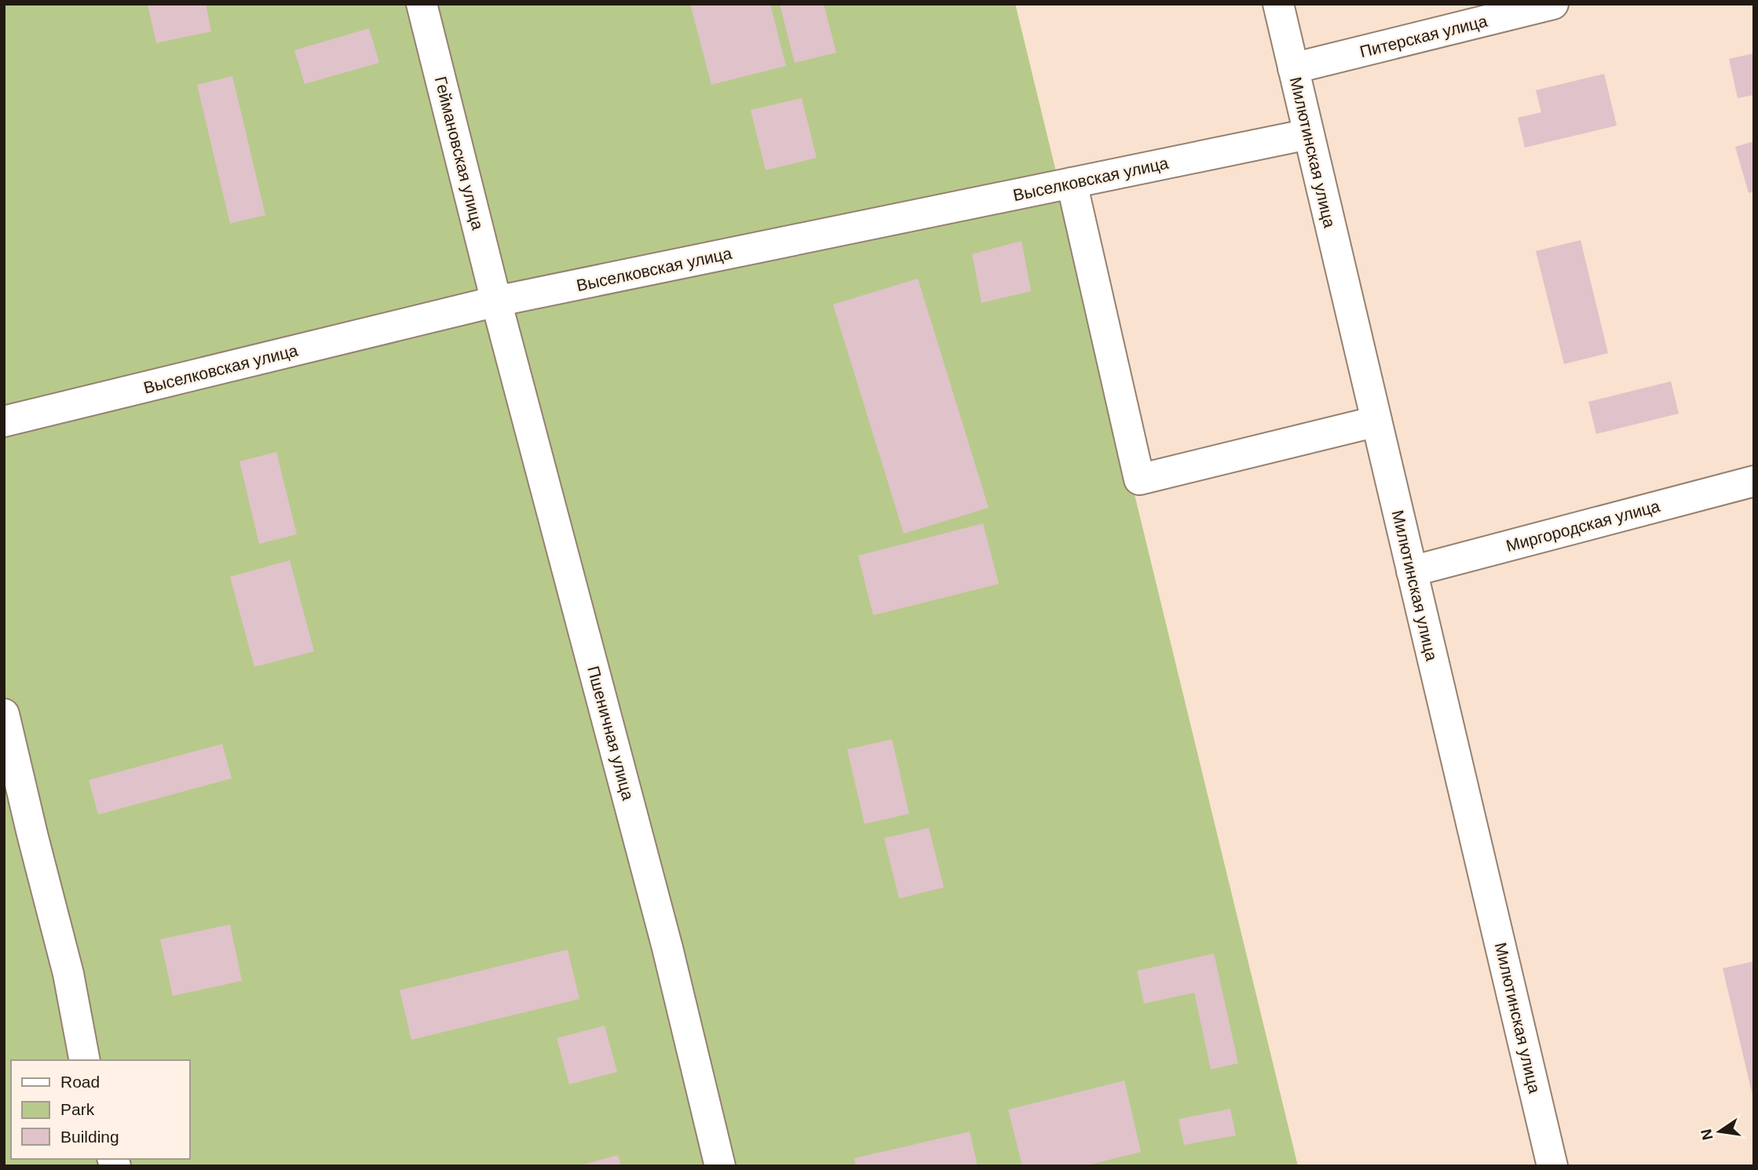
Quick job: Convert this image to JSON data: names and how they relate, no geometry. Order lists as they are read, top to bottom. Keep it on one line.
{"streets":{"street":["Питерская улица","Милютинская улица","Геймановская улица","Выселковская улица","Миргородская улица","Пшеничная улица"]},"crossings":[["Питерская улица","Милютинская улица"],["Милютинская улица","Выселковская улица"],["Милютинская улица","Миргородская улица"],["Геймановская улица","Выселковская улица"],["Геймановская улица","Пшеничная улица"],["Выселковская улица","Пшеничная улица"]],"legend":["Road","Park","Building"],"north":"left"}
